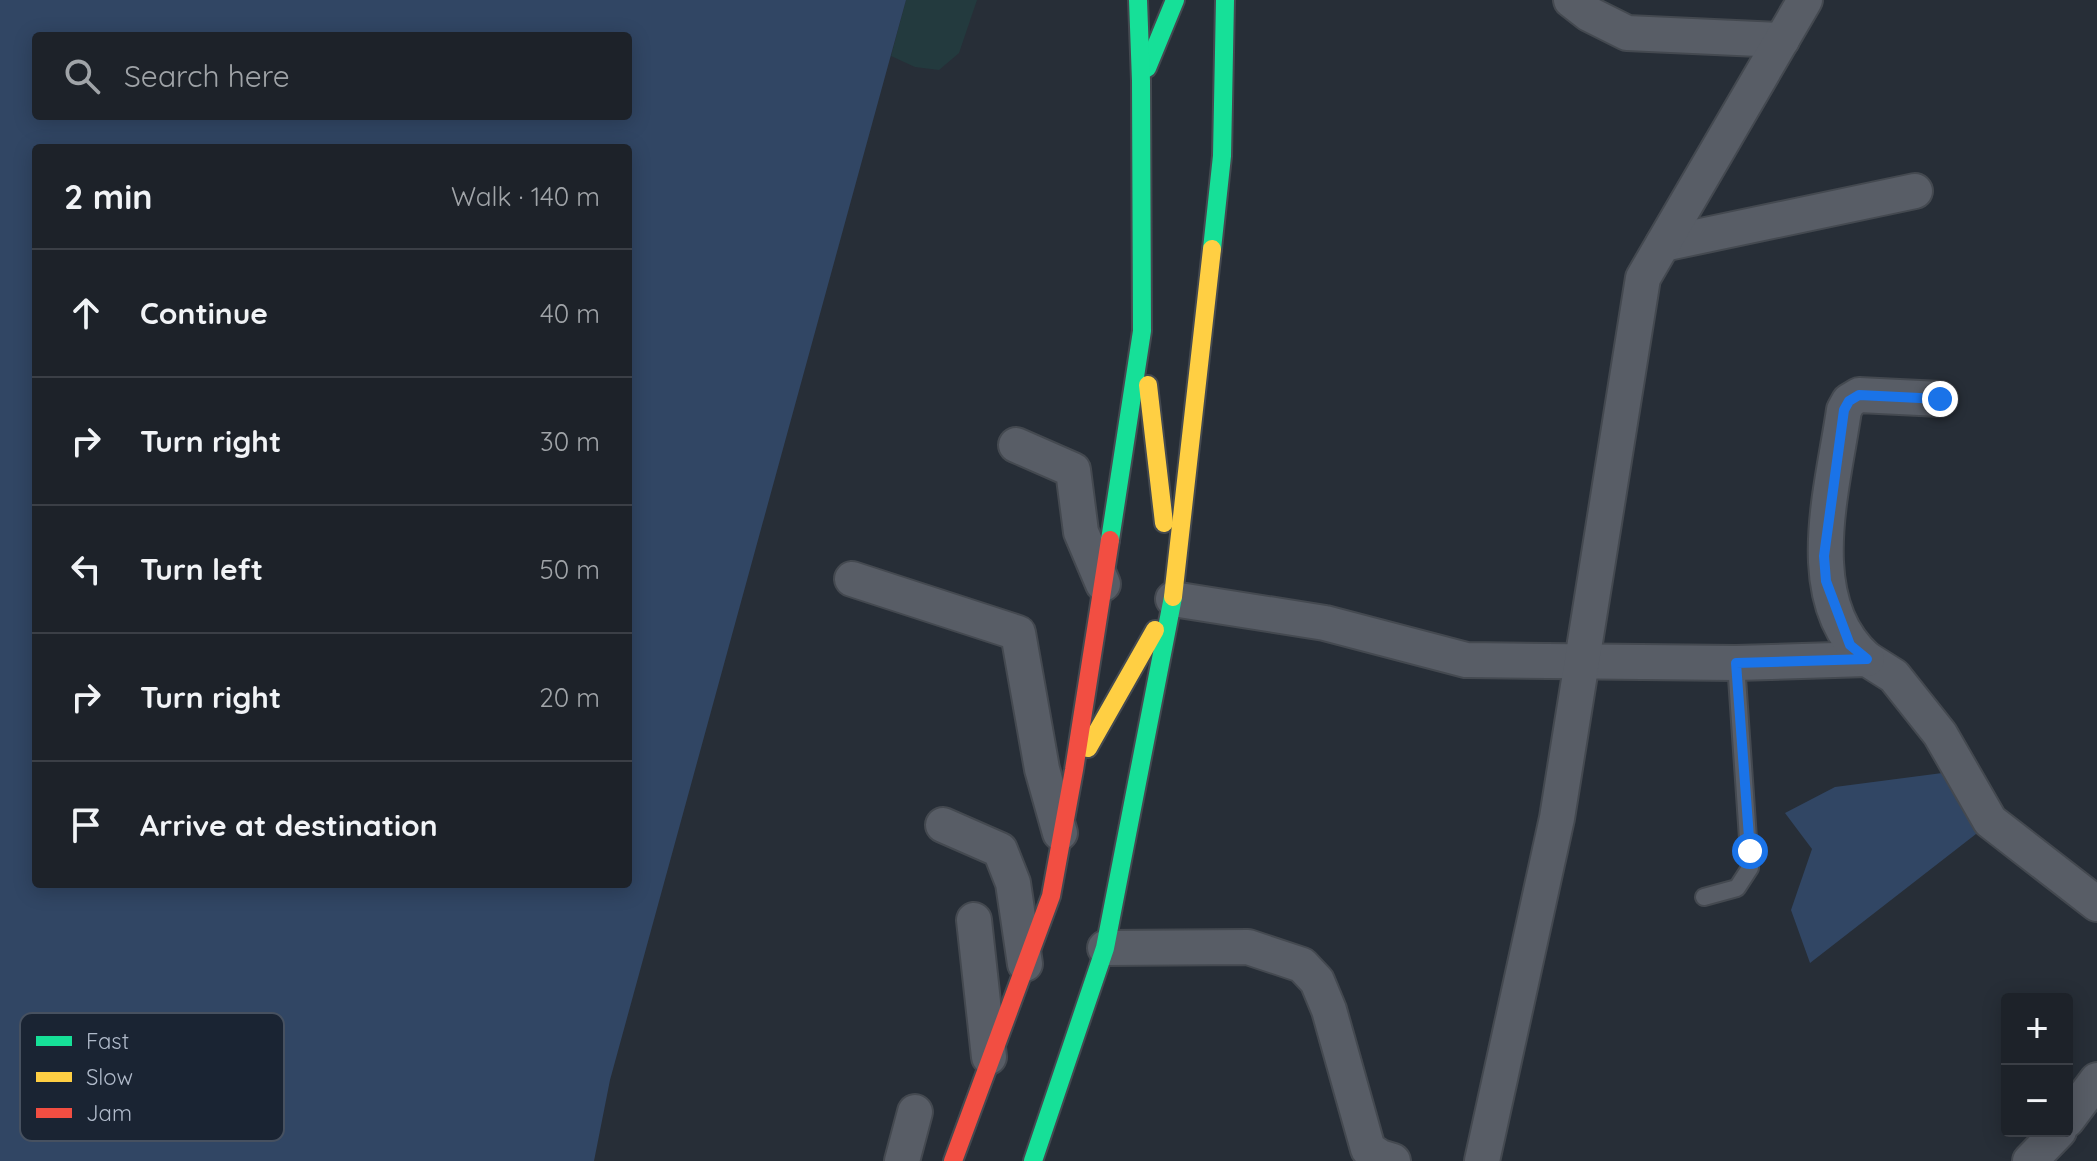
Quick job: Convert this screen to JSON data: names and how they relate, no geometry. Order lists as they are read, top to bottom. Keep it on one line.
{"legend":["Fast","Slow","Jam"],"page":{"search":"Search here","heading":["2 min","Walk · 140 m"],"list":[["Continue","40 m"],["Turn right","30 m"],["Turn left","50 m"],["Turn right","20 m"],"Arrive at destination"],"map_buttons":["+","−"]}}
